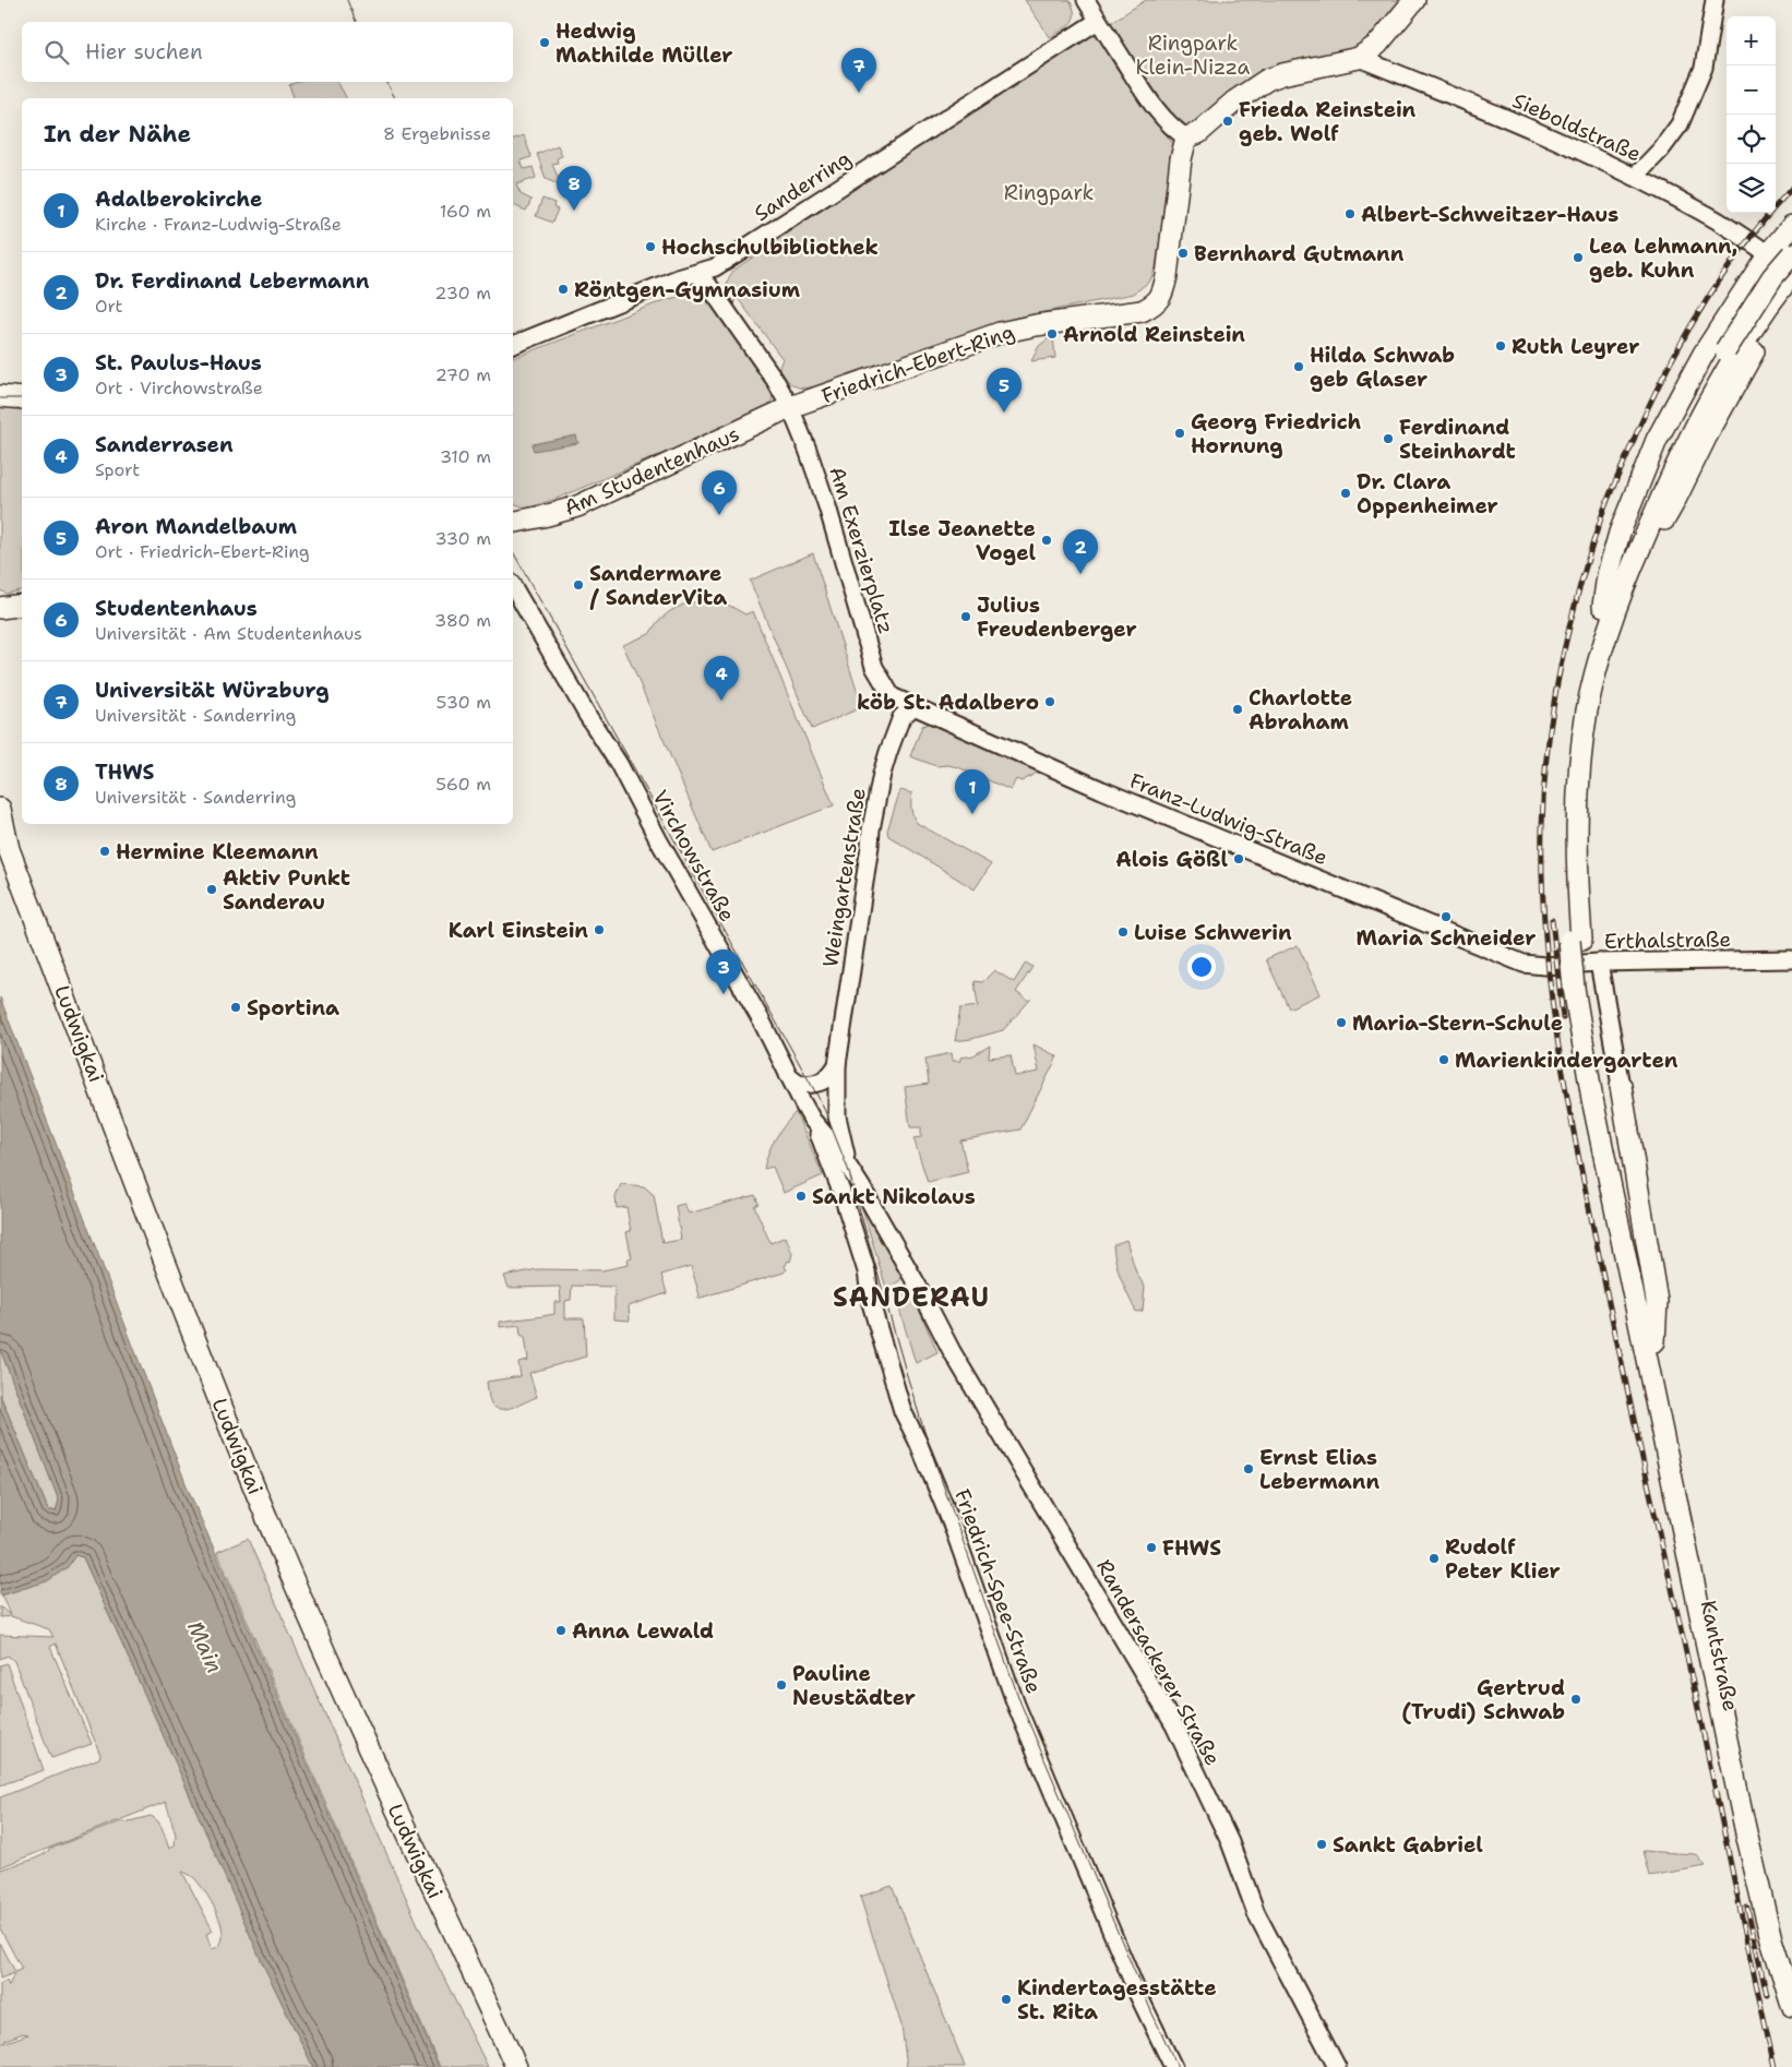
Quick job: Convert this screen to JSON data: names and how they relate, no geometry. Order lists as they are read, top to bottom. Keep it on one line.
{"streets":{"main road":["Friedrich-Ebert-Ring","Am Studentenhaus","Ludwigkai","Kantstraße"],"street":["Sieboldstraße","Sanderring","Am Exerzierplatz","Franz-Ludwig-Straße","Virchowstraße","Weingartenstraße","Erthalstraße","Friedrich-Spee-Straße","Randersackerer Straße"]},"crossings":[["Sanderring","Am Exerzierplatz"],["Friedrich-Ebert-Ring","Am Studentenhaus"],["Friedrich-Ebert-Ring","Am Exerzierplatz"],["Am Studentenhaus","Am Exerzierplatz"],["Am Exerzierplatz","Franz-Ludwig-Straße"],["Am Exerzierplatz","Weingartenstraße"],["Franz-Ludwig-Straße","Weingartenstraße"],["Franz-Ludwig-Straße","Erthalstraße"],["Virchowstraße","Weingartenstraße"],["Virchowstraße","Friedrich-Spee-Straße"],["Virchowstraße","Randersackerer Straße"]],"districts":["SANDERAU"],"water":["Main"],"parks":["Ringpark Klein-Nizza","Ringpark"],"places":["Hedwig Mathilde Müller","Frieda Reinstein geb. Wolf","Albert-Schweitzer-Haus","Hochschulbibliothek","Bernhard Gutmann","Lea Lehmann, geb. Kuhn","Röntgen-Gymnasium","Arnold Reinstein","Ruth Leyrer","Hilda Schwab geb Glaser","Georg Friedrich Hornung","Ferdinand Steinhardt","Dr. Clara Oppenheimer","Ilse Jeanette Vogel","Sandermare / SanderVita","Julius Freudenberger","köb St. Adalbero","Charlotte Abraham","Hermine Kleemann","Alois Gößl","Aktiv Punkt Sanderau","Maria Schneider","Karl Einstein","Luise Schwerin","Sportina","Maria-Stern-Schule","Marienkindergarten","Sankt Nikolaus","Ernst Elias Lebermann","FHWS","Rudolf Peter Klier","Anna Lewald","Pauline Neustädter","Gertrud (Trudi) Schwab","Sankt Gabriel","Kindertagesstätte St. Rita"],"page":{"map_buttons":["+","−"],"search":"Hier suchen","pins":["7","8","5","6","2","4","1","3"],"heading":["In der Nähe","8 Ergebnisse"],"list":[{"mark":"1","name":"Adalberokirche","note":"Kirche · Franz-Ludwig-Straße","value":"160 m"},{"mark":"2","name":"Dr. Ferdinand Lebermann","note":"Ort","value":"230 m"},{"mark":"3","name":"St. Paulus-Haus","note":"Ort · Virchowstraße","value":"270 m"},{"mark":"4","name":"Sanderrasen","note":"Sport","value":"310 m"},{"mark":"5","name":"Aron Mandelbaum","note":"Ort · Friedrich-Ebert-Ring","value":"330 m"},{"mark":"6","name":"Studentenhaus","note":"Universität · Am Studentenhaus","value":"380 m"},{"mark":"7","name":"Universität Würzburg","note":"Universität · Sanderring","value":"530 m"},{"mark":"8","name":"THWS","note":"Universität · Sanderring","value":"560 m"}]}}
